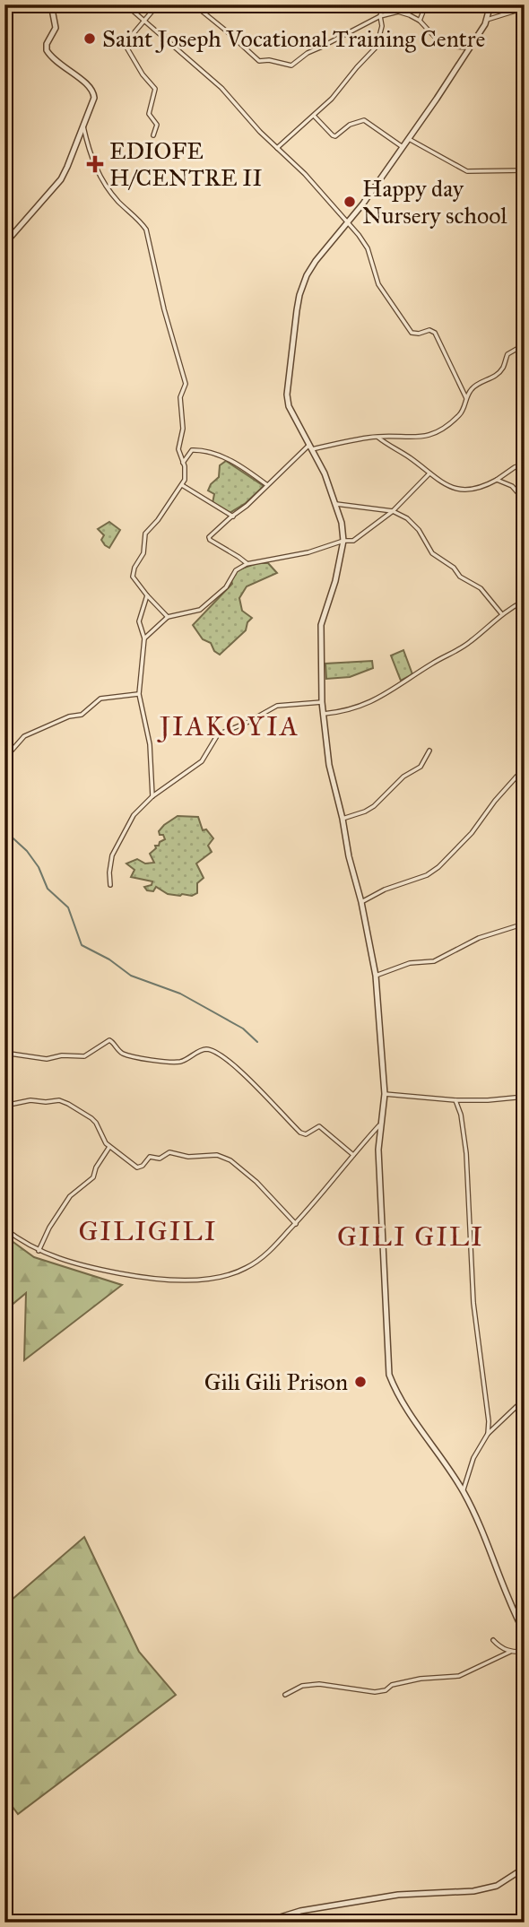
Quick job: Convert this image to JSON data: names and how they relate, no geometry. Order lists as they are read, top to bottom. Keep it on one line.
{"districts":["JIAKOYIA","GILIGILI","GILI GILI"],"places":{"other":["Saint Joseph Vocational Training Centre","Happy day Nursery school","Gili Gili Prison"],"health":["EDIOFE H/CENTRE II"]}}
